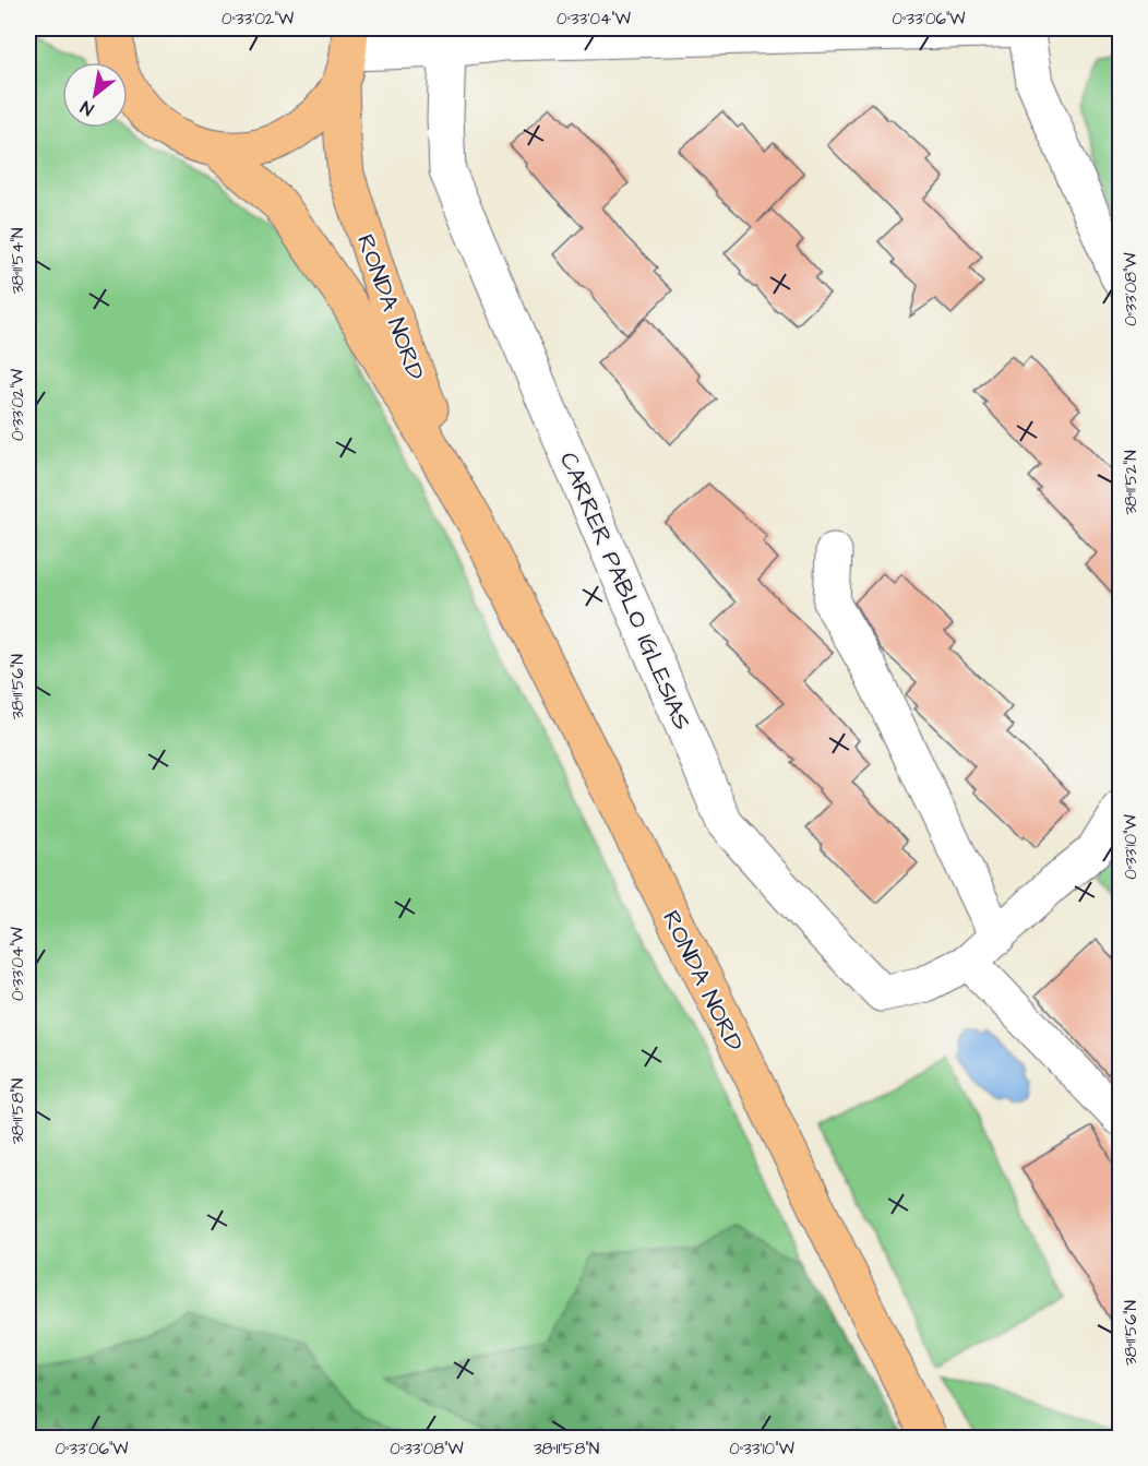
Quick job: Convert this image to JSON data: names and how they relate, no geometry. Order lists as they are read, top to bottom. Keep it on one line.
{"streets":{"main road":["RONDA NORD"],"street":["CARRER PABLO IGLESIAS"]},"north":"bottom left","coordinates":["0°33'02\"W","0°33'04\"W","0°33'06\"W","38°11'54\"N","0°33'08\"W","38°11'52\"N","38°11'56\"N","0°33'10\"W","38°11'58\"N"]}
